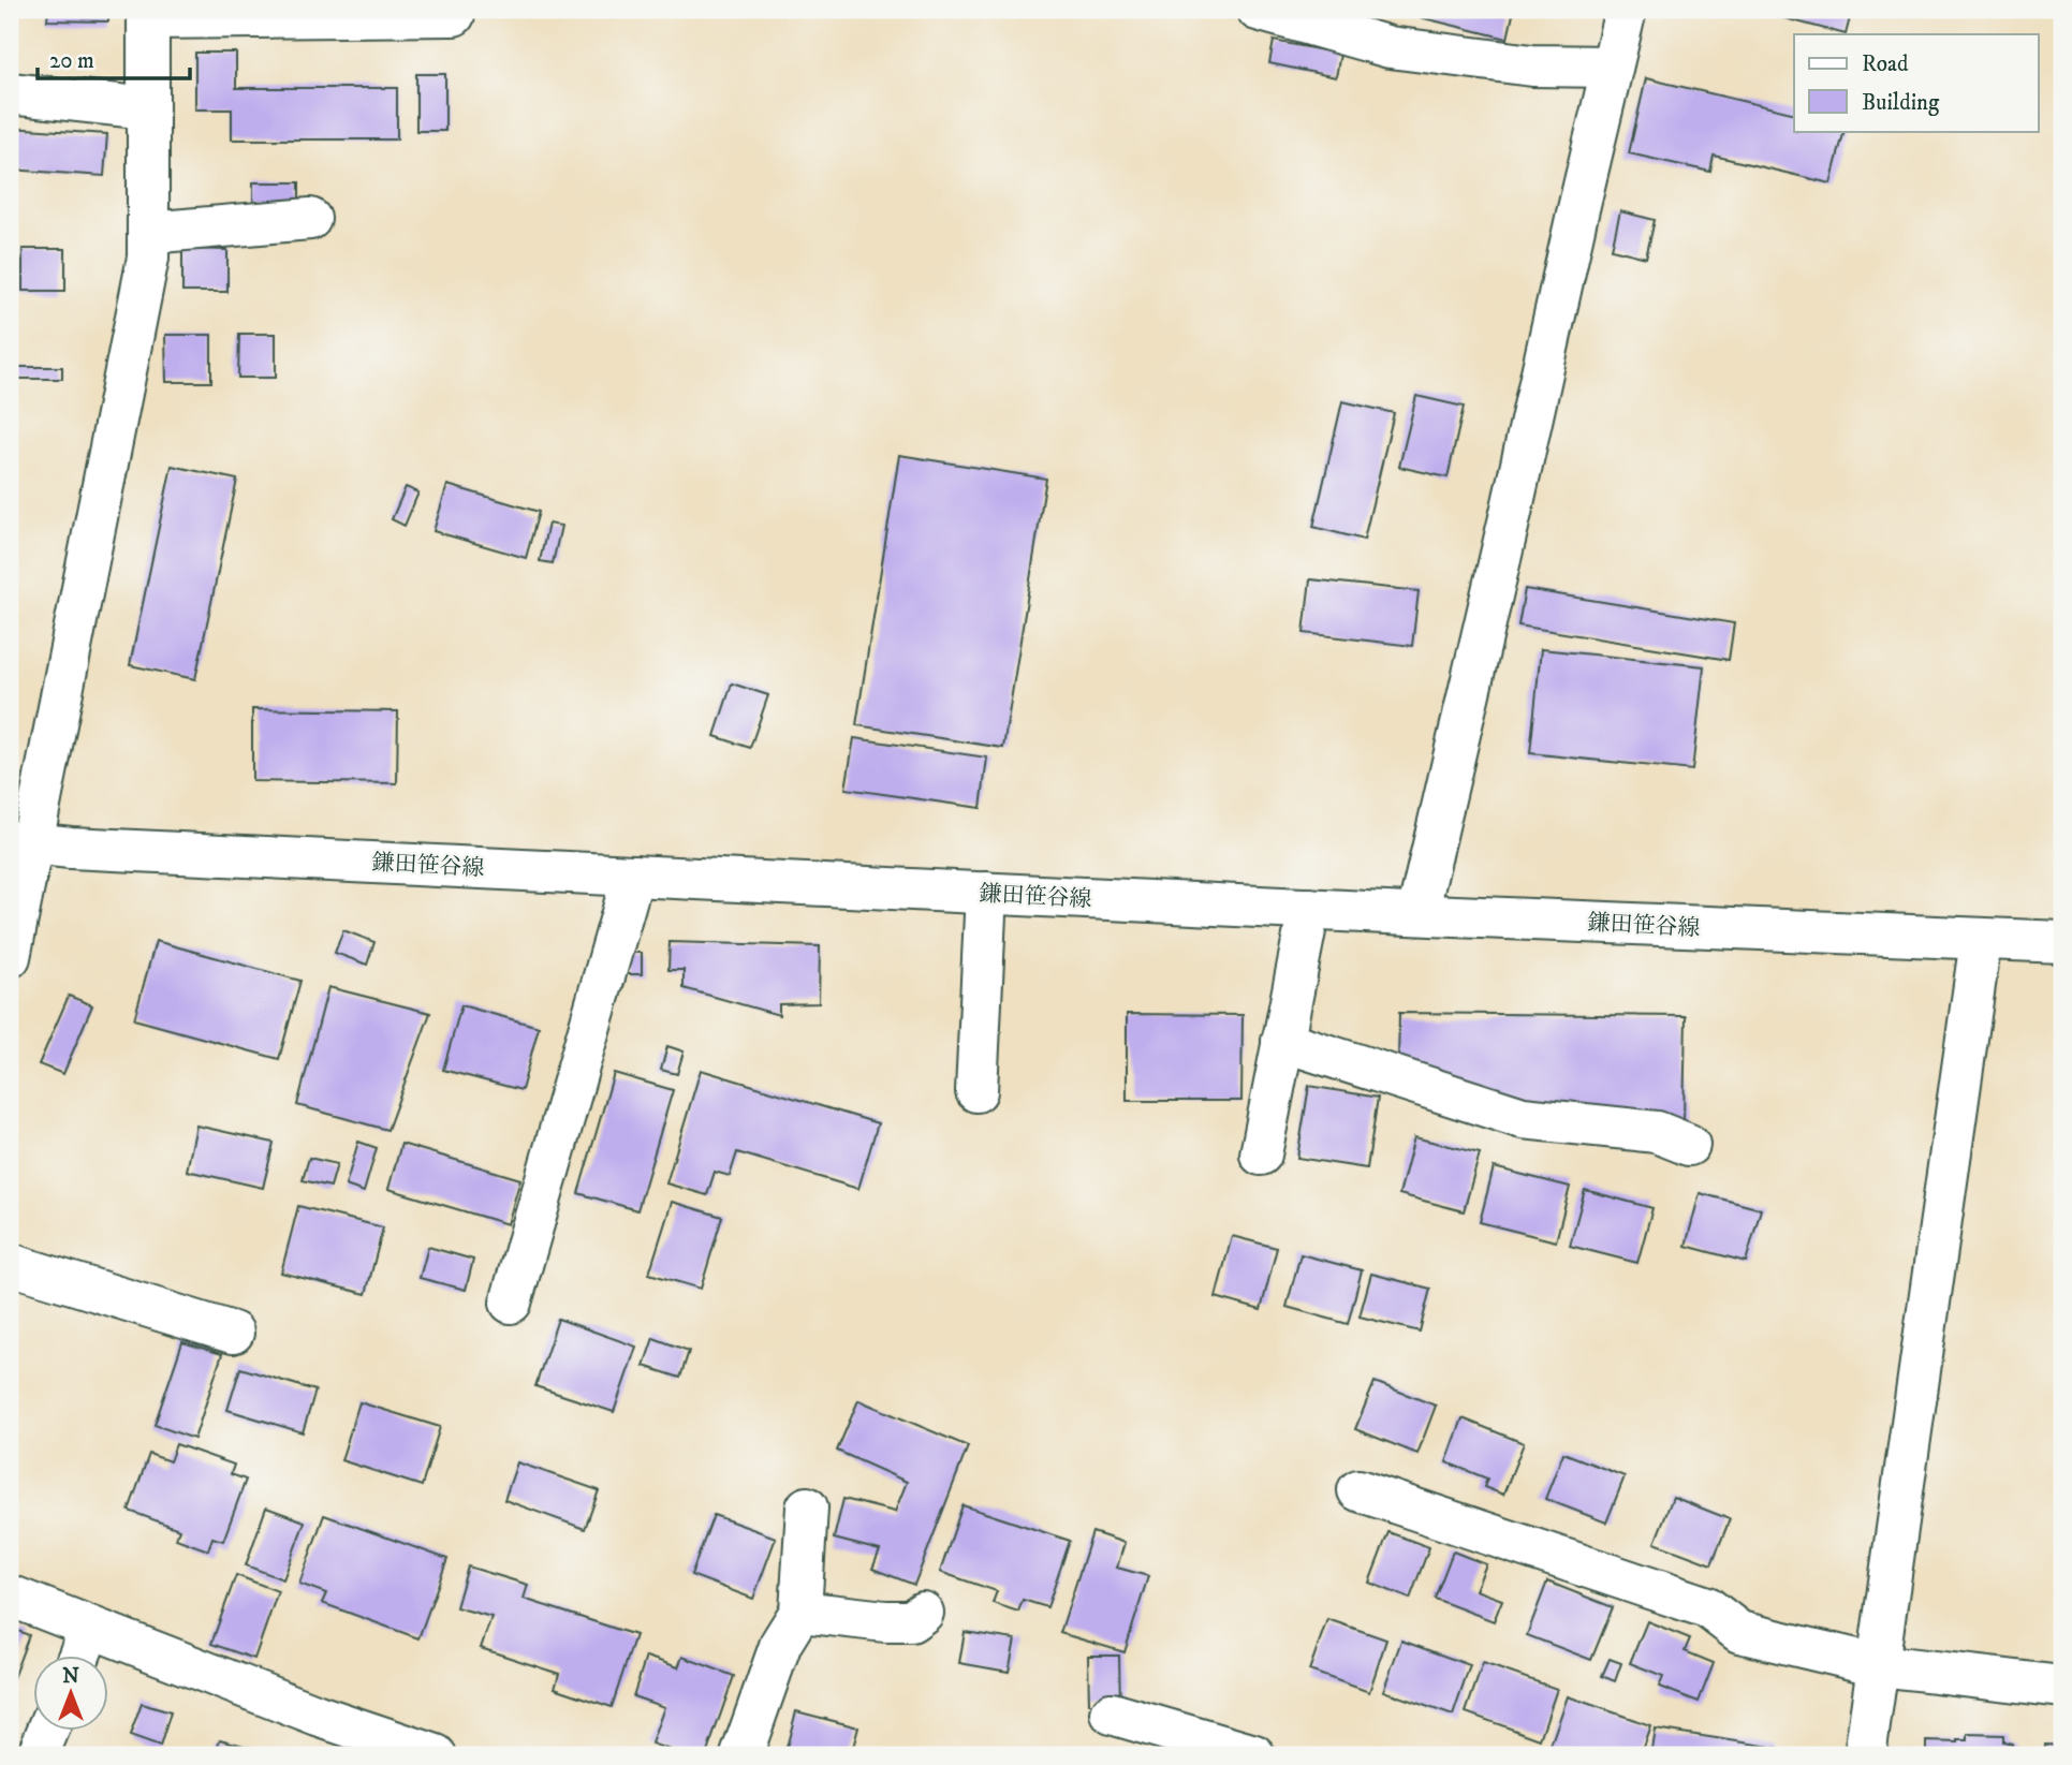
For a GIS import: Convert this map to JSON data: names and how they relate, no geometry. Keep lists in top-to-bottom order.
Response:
{
  "streets": {
    "street": ["鎌田笹谷線"]
  },
  "legend": ["Road", "Building"],
  "scale_bar": "20 m",
  "north": "top"
}
